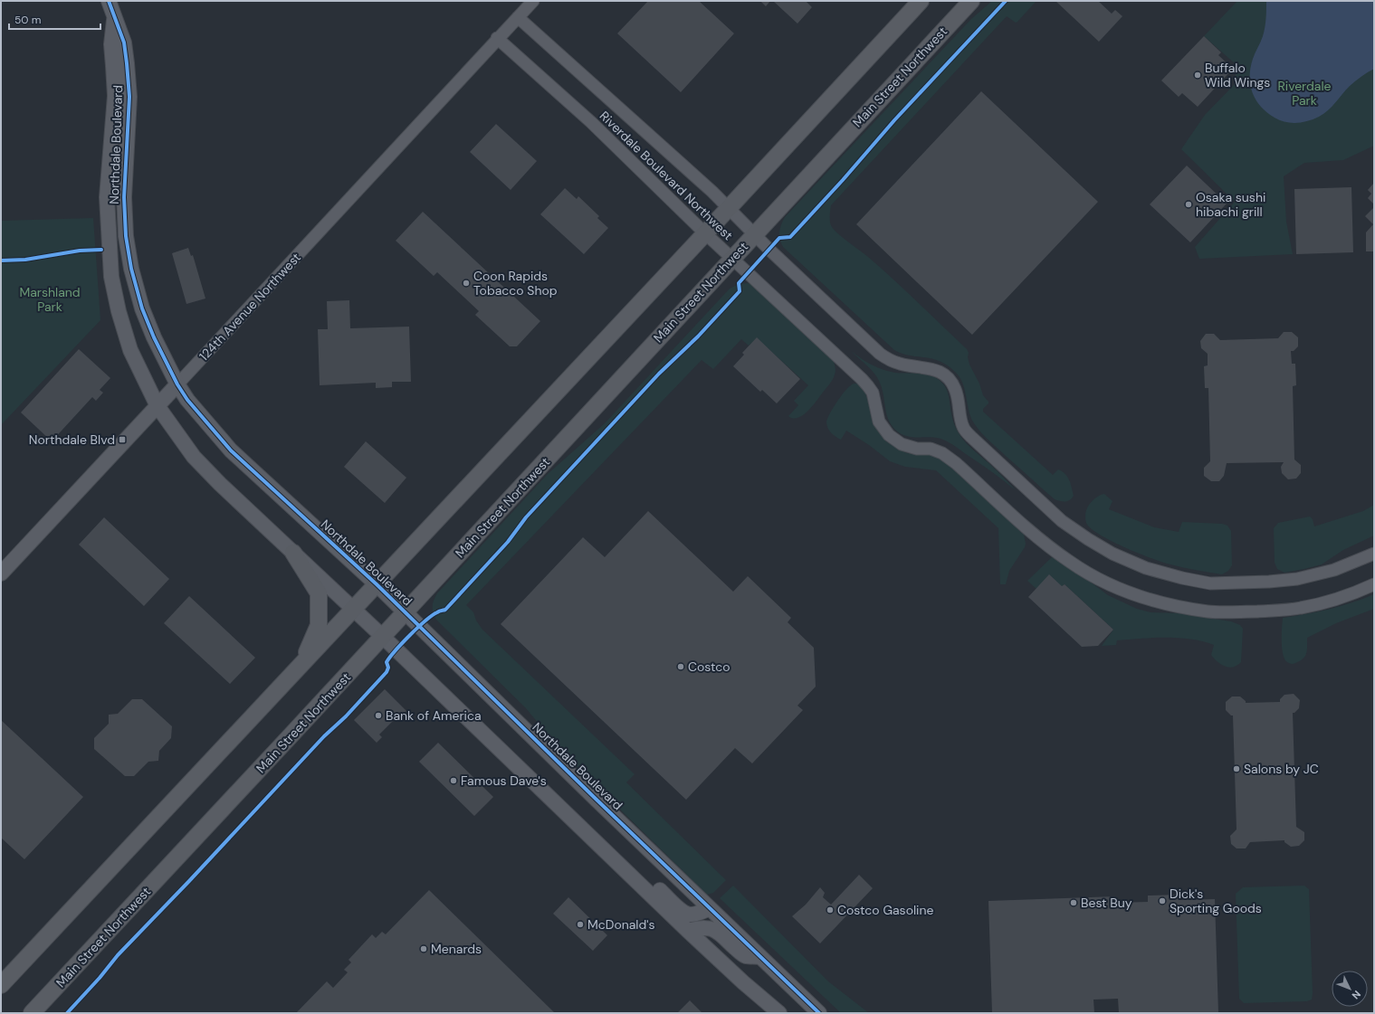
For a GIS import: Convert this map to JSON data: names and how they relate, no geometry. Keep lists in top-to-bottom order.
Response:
{
  "streets": {
    "main road": ["Main Street Northwest"],
    "street": ["Northdale Boulevard", "Riverdale Boulevard Northwest", "124th Avenue Northwest"]
  },
  "crossings": [
    ["Main Street Northwest", "Northdale Boulevard"],
    ["Main Street Northwest", "Riverdale Boulevard Northwest"],
    ["Northdale Boulevard", "124th Avenue Northwest"],
    ["Riverdale Boulevard Northwest", "124th Avenue Northwest"]
  ],
  "parks": ["Riverdale Park", "Marshland Park"],
  "places": {
    "other": [
      "Buffalo Wild Wings",
      "Osaka sushi hibachi grill",
      "Coon Rapids Tobacco Shop",
      "Costco",
      "Bank of America",
      "Salons by JC",
      "Famous Dave's",
      "Dick's Sporting Goods",
      "Best Buy",
      "Costco Gasoline",
      "McDonald's",
      "Menards"
    ],
    "transit": ["Northdale Blvd"]
  },
  "scale_bar": "50 m",
  "north": "bottom right"
}
